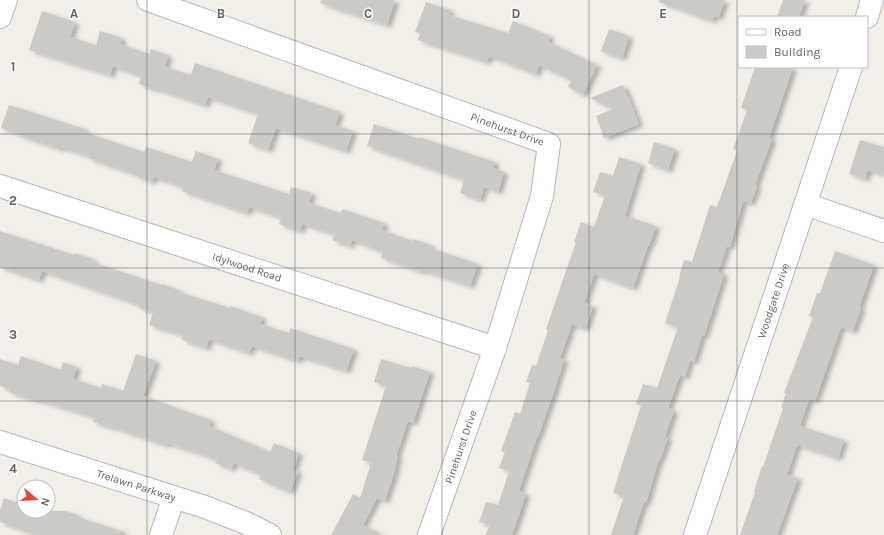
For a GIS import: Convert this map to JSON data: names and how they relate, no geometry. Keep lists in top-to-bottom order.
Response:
{
  "streets": {
    "street": [
      "Pinehurst Drive",
      "Idylwood Road",
      "Woodgate Drive",
      "Trelawn Parkway"
    ]
  },
  "crossings": [
    ["Pinehurst Drive", "Idylwood Road"]
  ],
  "legend": ["Road", "Building"],
  "north": "right",
  "grid": {
    "columns": [
      "A",
      "B",
      "C",
      "D",
      "E"
    ],
    "rows": [
      "1",
      "2",
      "3",
      "4"
    ]
  }
}
